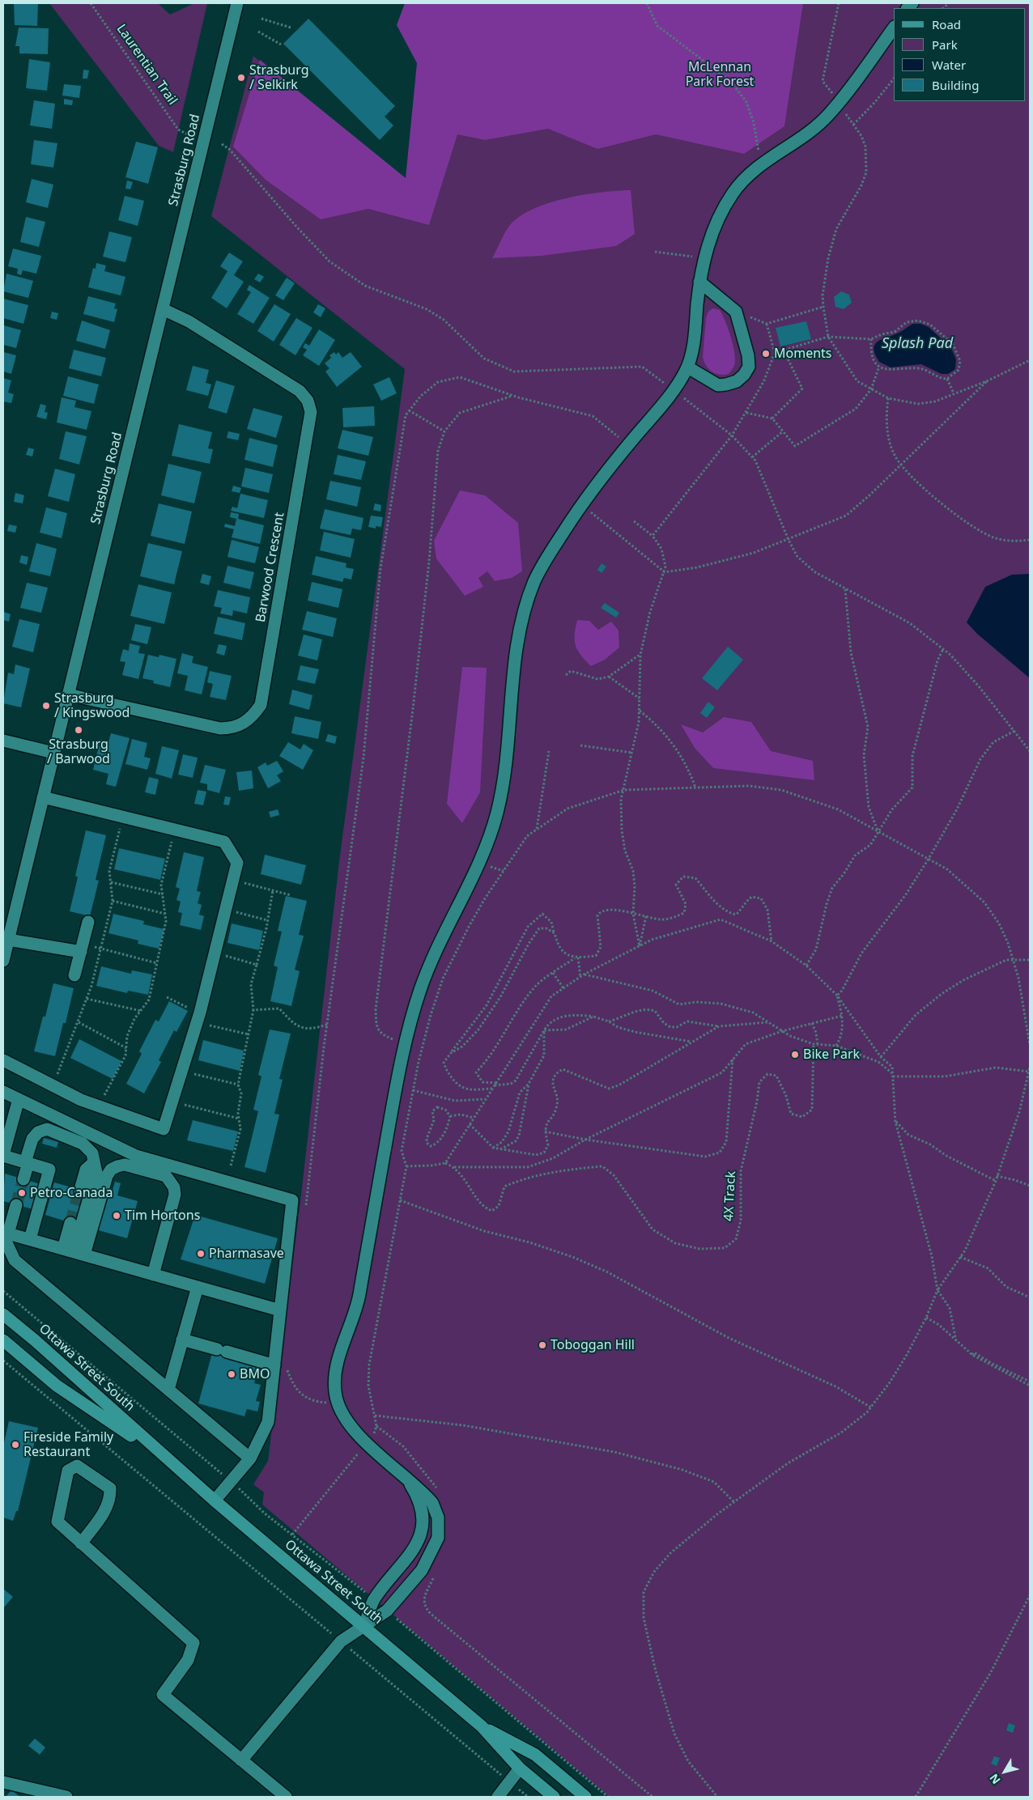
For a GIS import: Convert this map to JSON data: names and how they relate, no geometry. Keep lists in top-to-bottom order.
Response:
{
  "streets": {
    "main road": ["Ottawa Street South"],
    "street": ["Strasburg Road", "Barwood Crescent"],
    "path": ["Laurentian Trail", "4X Track"]
  },
  "crossings": [
    ["Strasburg Road", "Barwood Crescent"]
  ],
  "water": ["Splash Pad"],
  "parks": ["McLennan Park Forest"],
  "places": [
    "Strasburg / Selkirk",
    "Moments",
    "Strasburg / Kingswood",
    "Strasburg / Barwood",
    "Bike Park",
    "Petro-Canada",
    "Tim Hortons",
    "Pharmasave",
    "Toboggan Hill",
    "BMO",
    "Fireside Family Restaurant"
  ],
  "legend": [
    "Road",
    "Park",
    "Water",
    "Building"
  ],
  "north": "bottom left"
}
